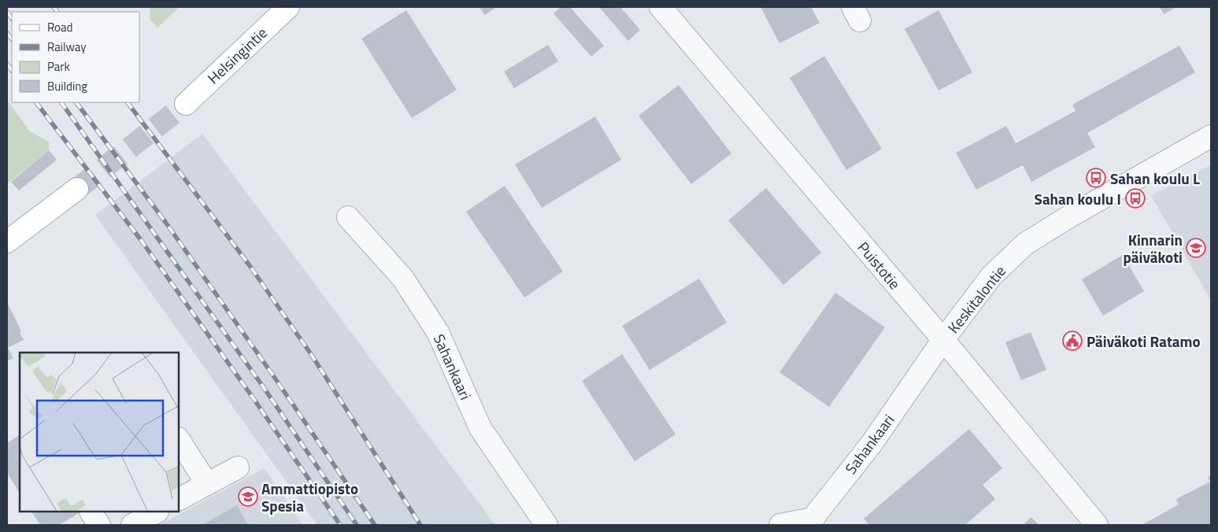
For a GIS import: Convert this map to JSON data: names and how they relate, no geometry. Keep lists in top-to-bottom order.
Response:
{
  "streets": {
    "main road": ["Helsingintie"],
    "street": ["Puistotie", "Keskitalontie", "Sahankaari"]
  },
  "crossings": [
    ["Puistotie", "Keskitalontie"],
    ["Puistotie", "Sahankaari"],
    ["Keskitalontie", "Sahankaari"]
  ],
  "places": {
    "bus stop": ["Sahan koulu L", "Sahan koulu I"],
    "school or university": ["Kinnarin päiväkoti", "Ammattiopisto Spesia"],
    "public building": ["Päiväkoti Ratamo"]
  },
  "legend": [
    "Road",
    "Railway",
    "Park",
    "Building"
  ]
}
